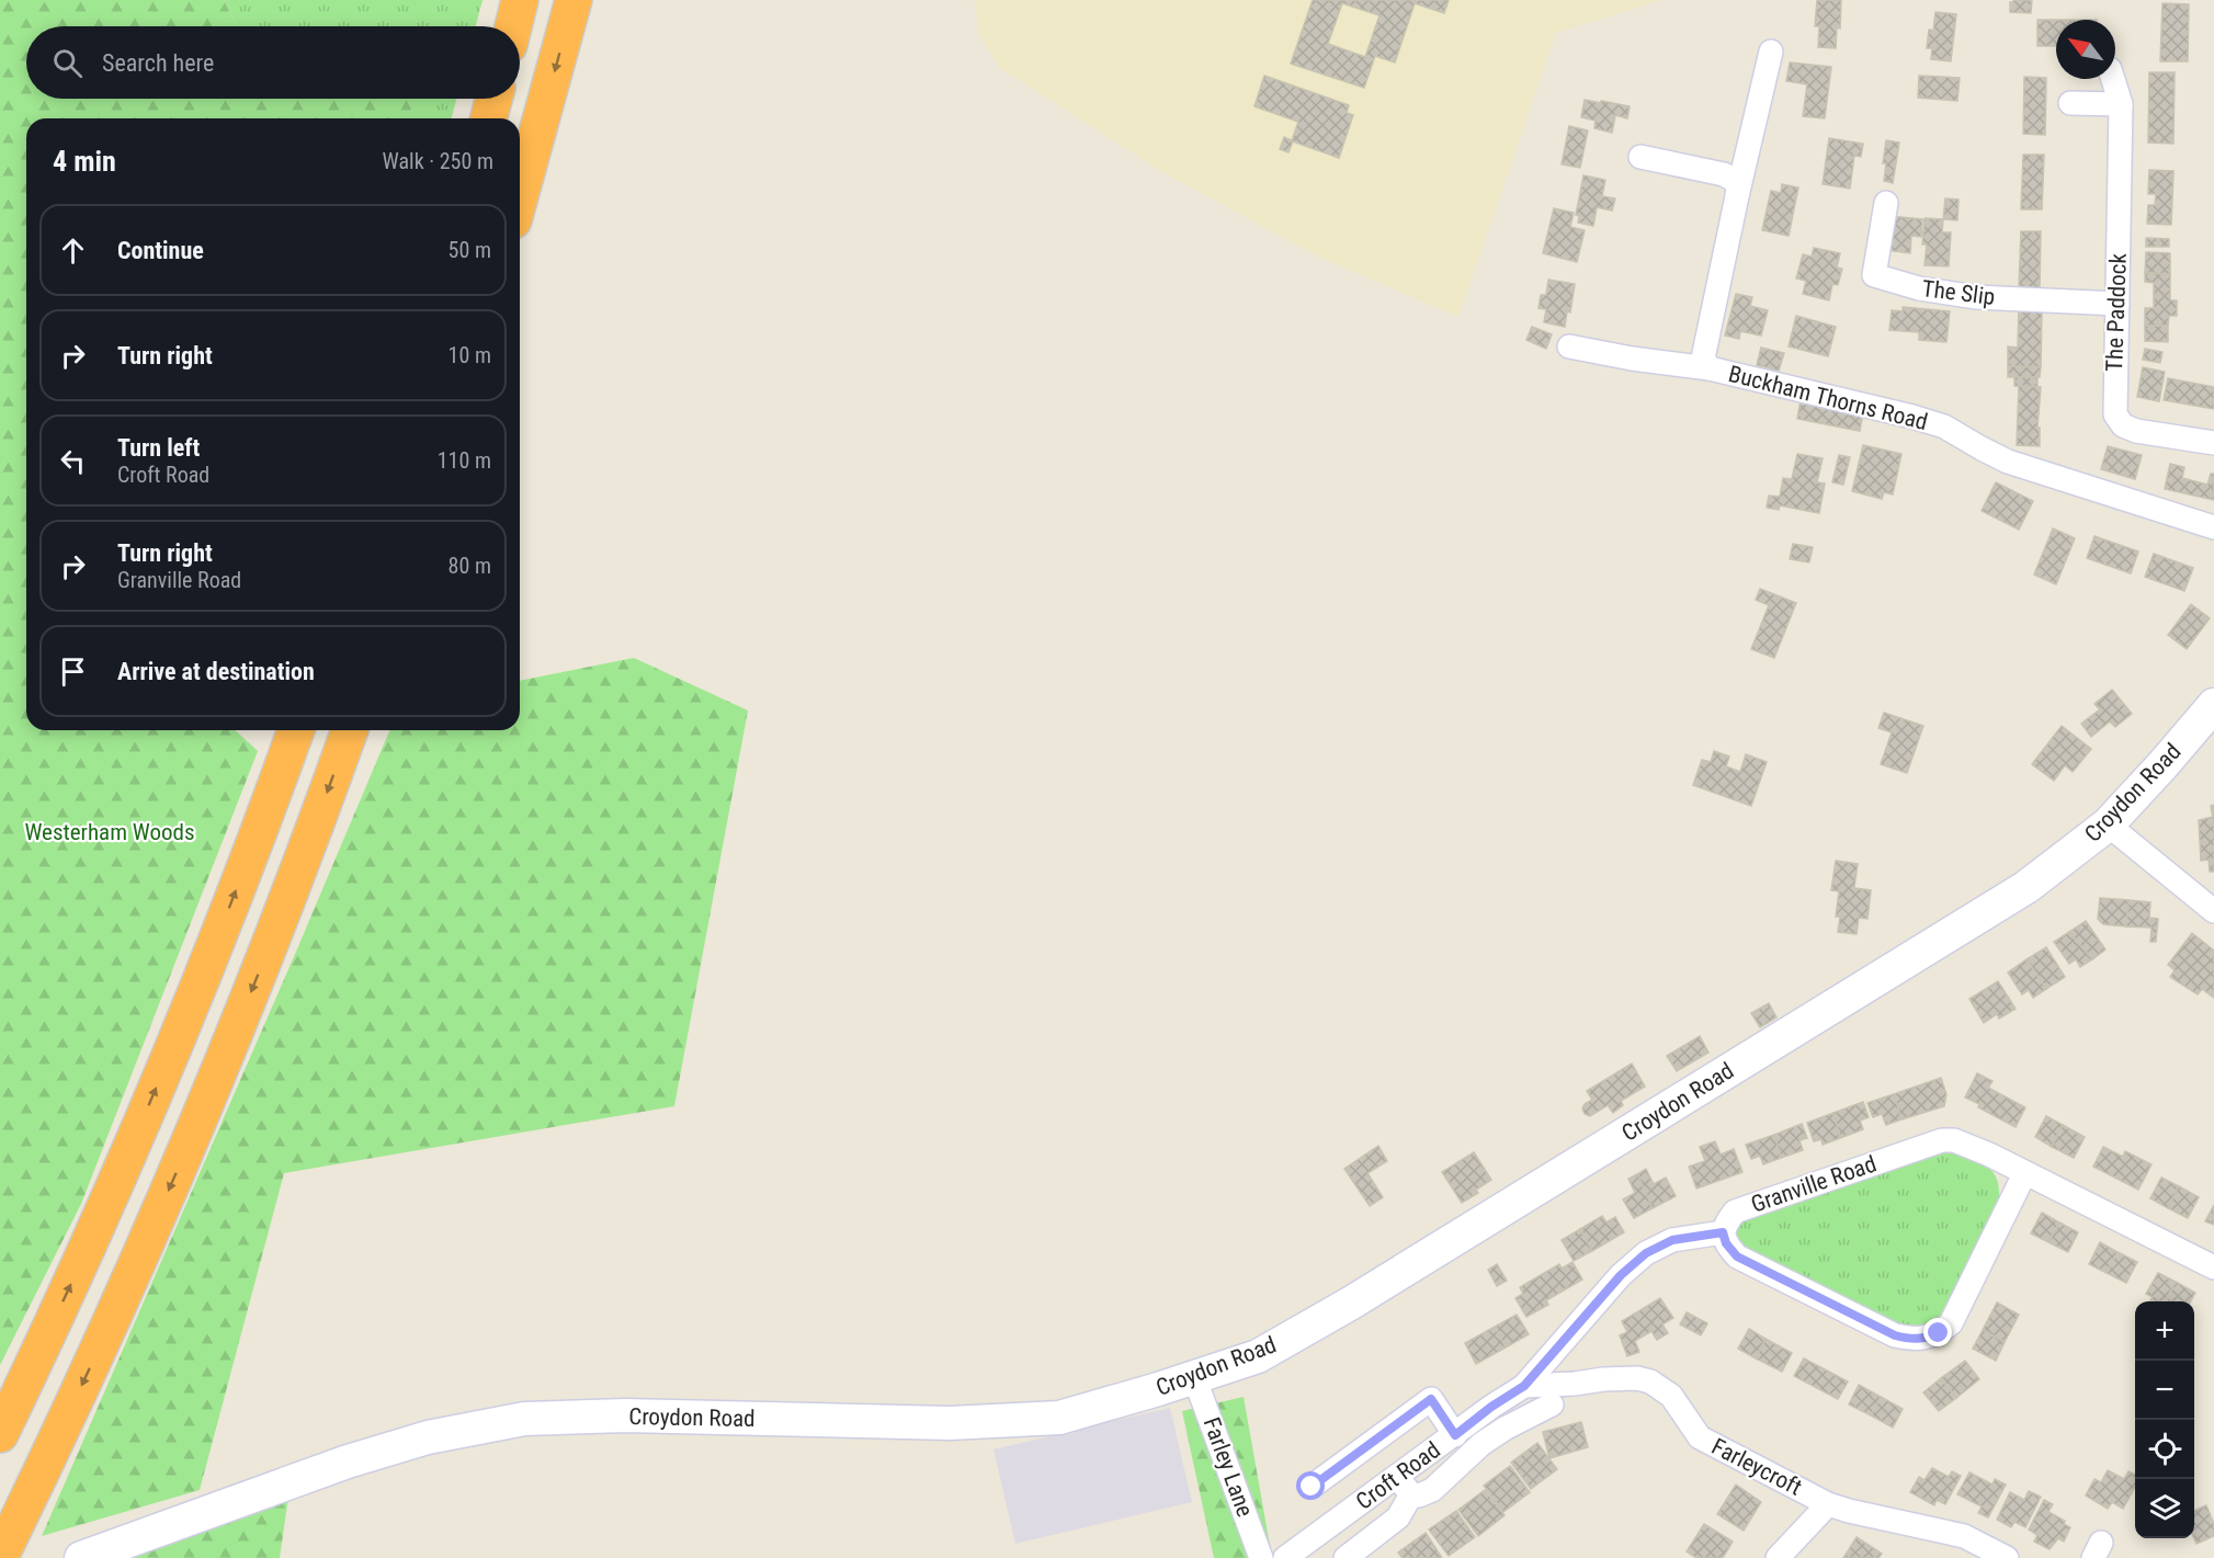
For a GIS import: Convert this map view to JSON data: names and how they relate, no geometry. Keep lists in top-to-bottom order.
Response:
{
  "streets": {
    "main road": ["Croydon Road"],
    "street": [
      "The Slip",
      "The Paddock",
      "Buckham Thorns Road",
      "Granville Road",
      "Farley Lane",
      "Farleycroft",
      "Croft Road"
    ]
  },
  "crossings": [
    ["The Slip", "The Paddock"],
    ["Croydon Road", "Farley Lane"],
    ["Granville Road", "Croft Road"],
    ["Farleycroft", "Croft Road"]
  ],
  "parks": ["Westerham Woods"],
  "north": "top left",
  "page": {
    "search": "Search here",
    "heading": ["4 min", "Walk · 250 m"],
    "list": [
      ["Continue", "50 m"],
      ["Turn right", "10 m"],
      ["Turn left", "Croft Road", "110 m"],
      ["Turn right", "Granville Road", "80 m"],
      "Arrive at destination"
    ],
    "map_buttons": ["+", "−"]
  }
}
